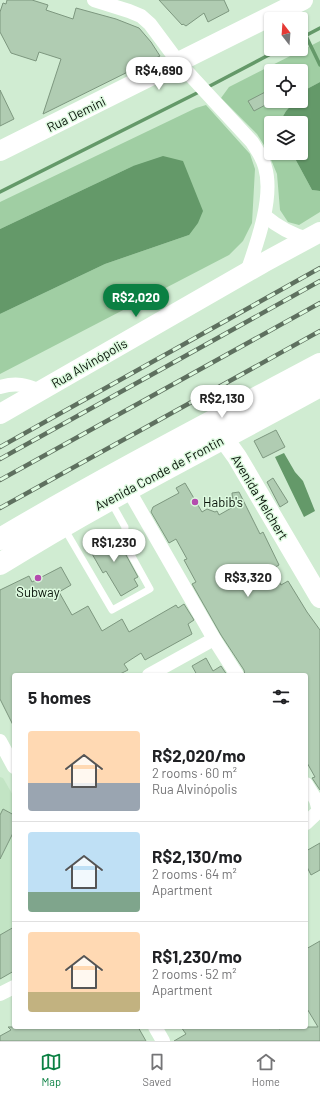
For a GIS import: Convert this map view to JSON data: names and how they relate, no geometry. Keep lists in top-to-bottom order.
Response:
{
  "streets": {
    "highway": ["Avenida Conde de Frontin"],
    "street": ["Rua Demini", "Rua Alvinópolis", "Avenida Melchert"]
  },
  "crossings": [
    ["Avenida Conde de Frontin", "Avenida Melchert"]
  ],
  "places": ["Habib's", "Subway"],
  "north": "top",
  "page": {
    "price": [
      "R$4,690",
      "R$2,020",
      "R$2,130",
      "R$1,230",
      "R$3,320"
    ],
    "heading": "5 homes",
    "list": [
      {
        "name": "R$2,020/mo",
        "note": "2 rooms · 60 m² · Rua Alvinópolis"
      },
      {
        "name": "R$2,130/mo",
        "note": "2 rooms · 64 m² · Apartment"
      },
      {
        "name": "R$1,230/mo",
        "note": "2 rooms · 52 m² · Apartment"
      }
    ],
    "tabs": ["Map", "Saved", "Home"]
  }
}
